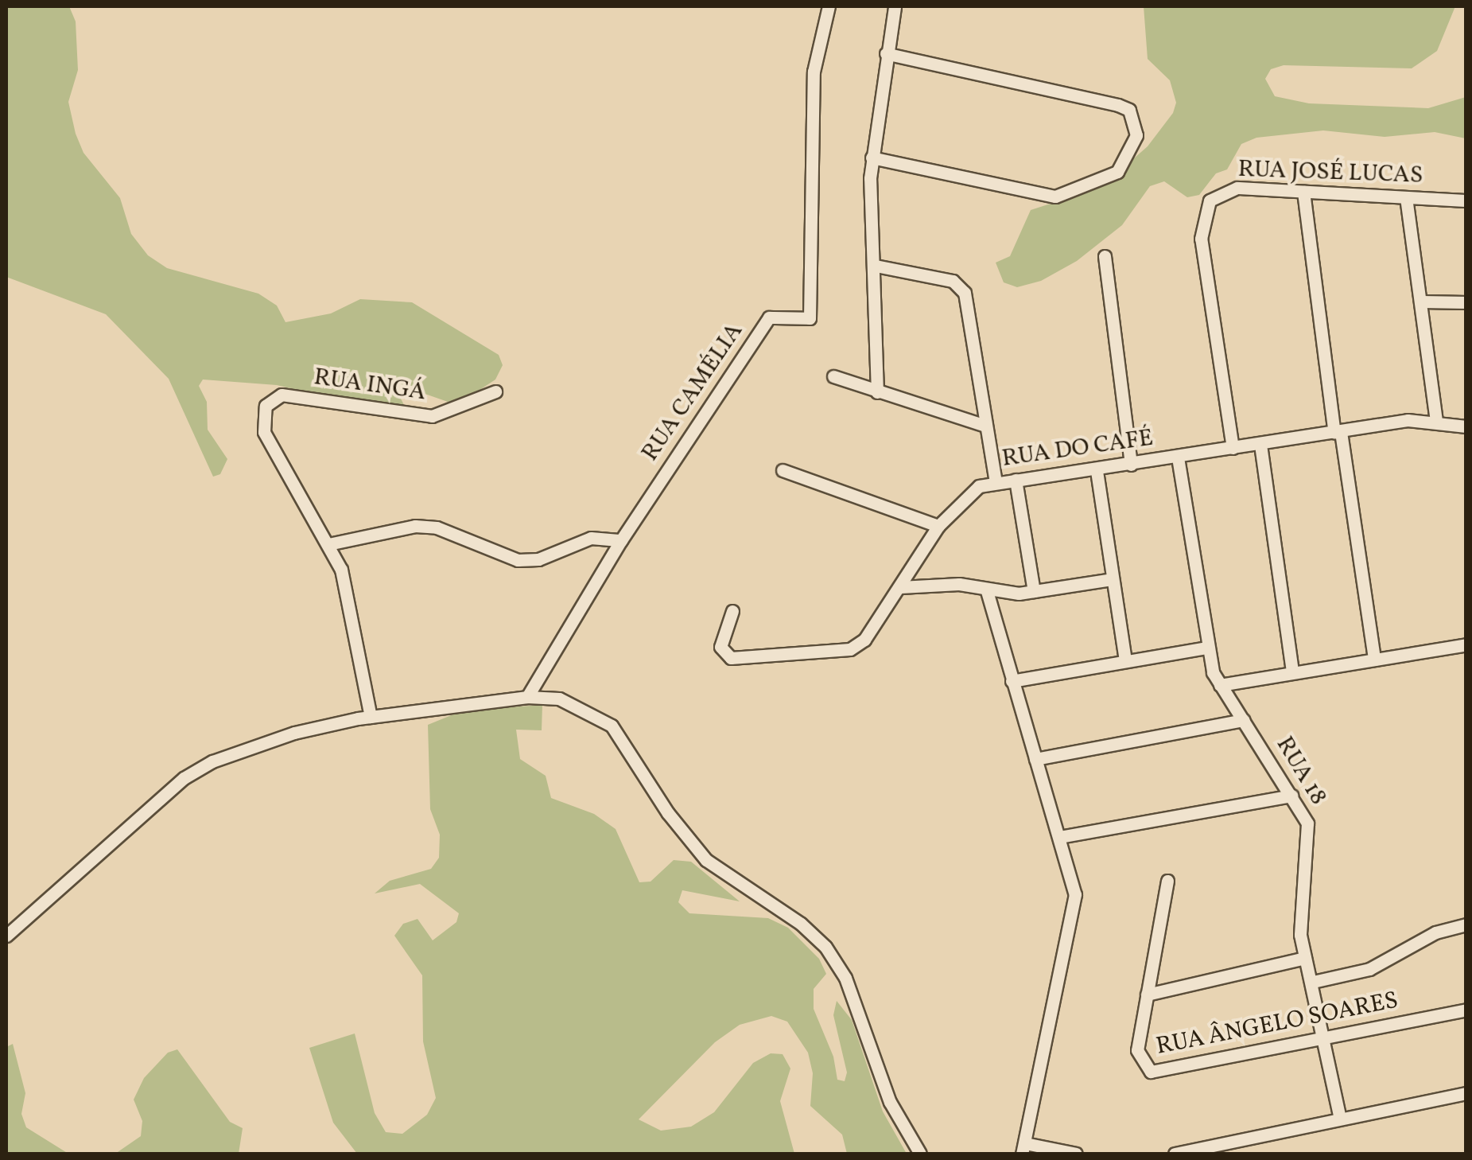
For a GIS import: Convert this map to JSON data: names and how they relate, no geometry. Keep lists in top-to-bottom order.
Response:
{
  "streets": {
    "street": [
      "RUA JOSÉ LUCAS",
      "RUA INGÁ",
      "RUA CAMÉLIA",
      "RUA DO CAFÉ",
      "RUA 18",
      "RUA ÂNGELO SOARES"
    ]
  },
  "crossings": [
    ["RUA JOSÉ LUCAS", "RUA DO CAFÉ"],
    ["RUA DO CAFÉ", "RUA 18"],
    ["RUA 18", "RUA ÂNGELO SOARES"]
  ]
}
